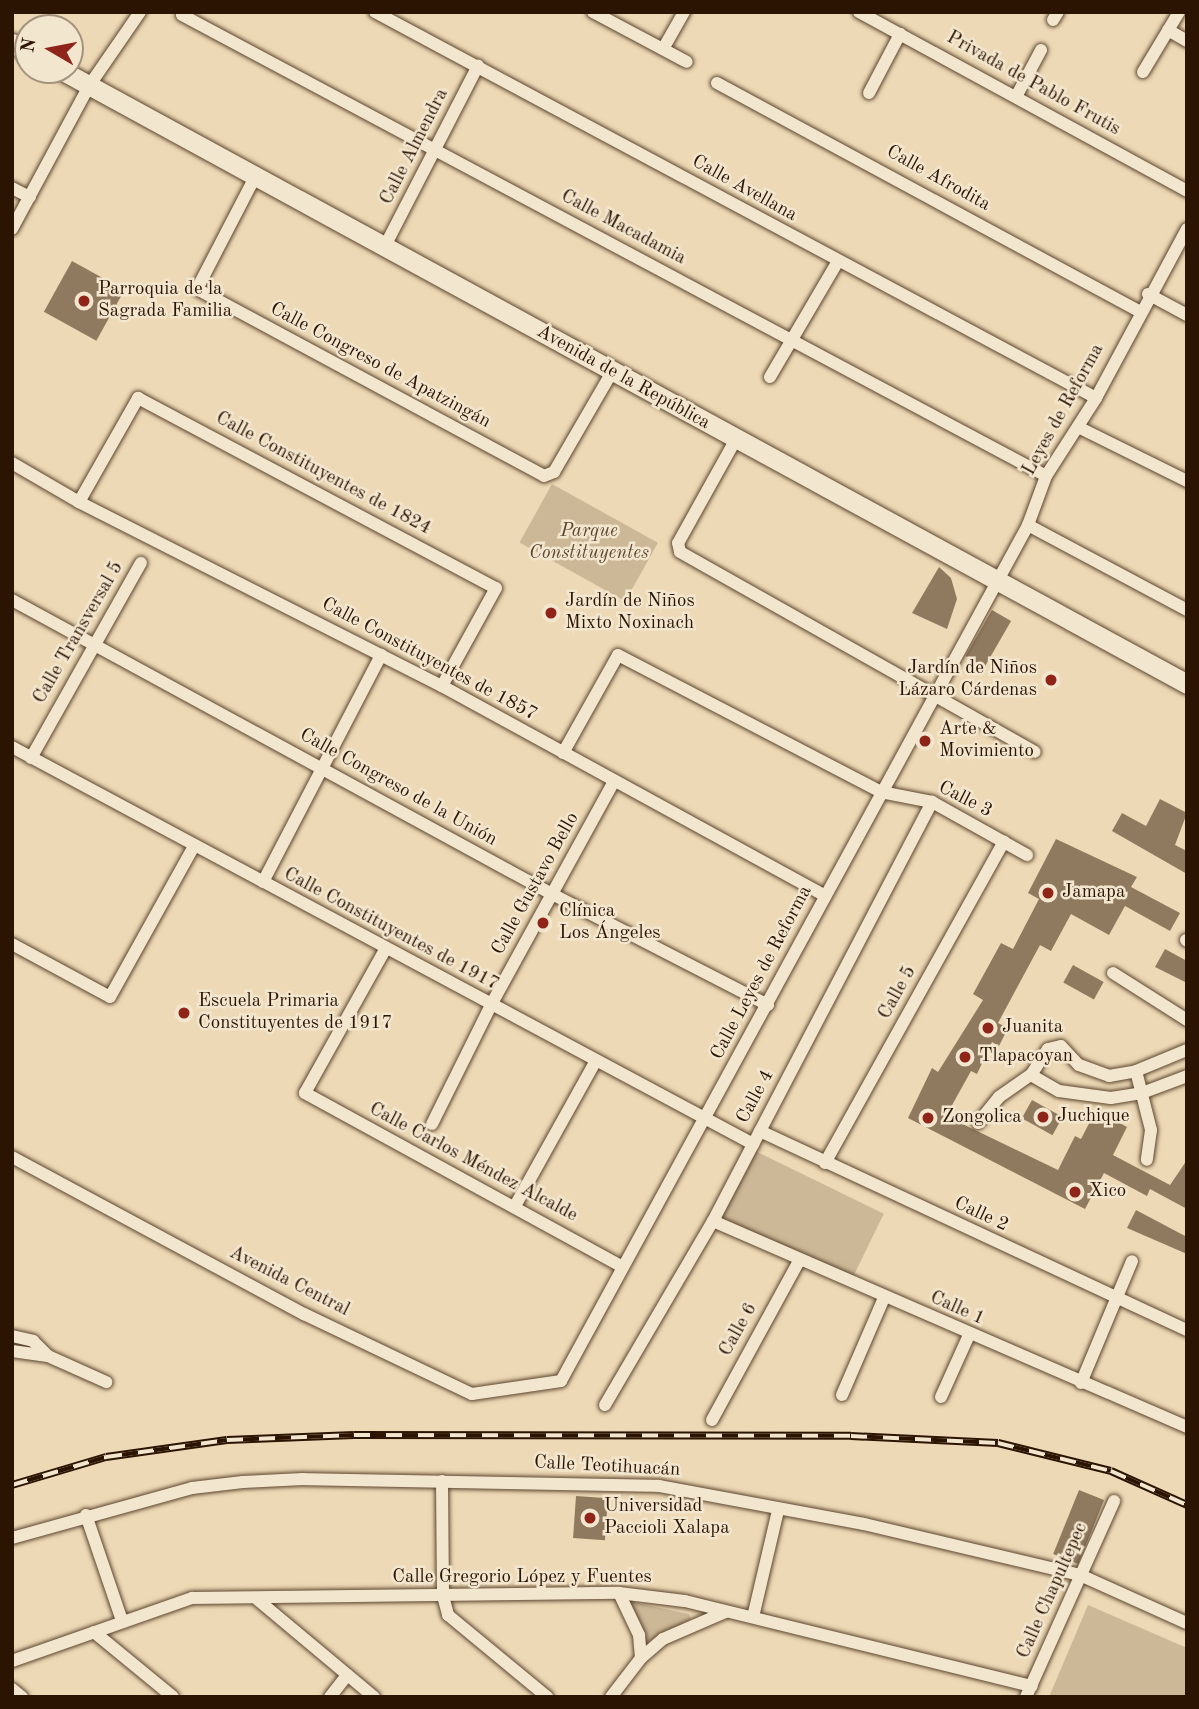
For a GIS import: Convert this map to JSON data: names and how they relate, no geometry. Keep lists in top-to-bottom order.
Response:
{
  "streets": {
    "main road": ["Avenida de la República"],
    "street": [
      "Privada de Pablo Frutis",
      "Calle Almendra",
      "Calle Afrodita",
      "Calle Avellana",
      "Calle Macadamia",
      "Calle Congreso de Apatzingán",
      "Leyes de Reforma",
      "Calle Constituyentes de 1824",
      "Calle Transversal 5",
      "Calle Constituyentes de 1857",
      "Calle Congreso de la Unión",
      "Calle 3",
      "Calle Gustavo Bello",
      "Calle Constituyentes de 1917",
      "Calle Leyes de Reforma",
      "Calle 5",
      "Calle 4",
      "Calle Carlos Méndez Alcalde",
      "Calle 2",
      "Avenida Central",
      "Calle 1",
      "Calle 6",
      "Calle Teotihuacán",
      "Calle Gregorio López y Fuentes",
      "Calle Chapultepec"
    ]
  },
  "crossings": [
    ["Calle Almendra", "Calle Avellana"],
    ["Calle Almendra", "Calle Macadamia"],
    ["Calle Almendra", "Avenida de la República"],
    ["Calle Afrodita", "Leyes de Reforma"],
    ["Calle Avellana", "Leyes de Reforma"],
    ["Calle Macadamia", "Leyes de Reforma"],
    ["Calle Congreso de Apatzingán", "Avenida de la República"],
    ["Avenida de la República", "Leyes de Reforma"],
    ["Avenida de la República", "Calle Leyes de Reforma"],
    ["Leyes de Reforma", "Calle Leyes de Reforma"],
    ["Calle Constituyentes de 1824", "Calle Constituyentes de 1857"],
    ["Calle Transversal 5", "Calle Congreso de la Unión"],
    ["Calle Transversal 5", "Calle Constituyentes de 1917"],
    ["Calle Constituyentes de 1857", "Calle Gustavo Bello"],
    ["Calle Constituyentes de 1857", "Calle Leyes de Reforma"],
    ["Calle Congreso de la Unión", "Calle Gustavo Bello"],
    ["Calle Congreso de la Unión", "Calle Leyes de Reforma"],
    ["Calle 3", "Calle Leyes de Reforma"],
    ["Calle 3", "Calle 5"],
    ["Calle 3", "Calle 4"],
    ["Calle Gustavo Bello", "Calle Constituyentes de 1917"],
    ["Calle Constituyentes de 1917", "Calle Leyes de Reforma"],
    ["Calle Constituyentes de 1917", "Calle 4"],
    ["Calle Constituyentes de 1917", "Calle Carlos Méndez Alcalde"],
    ["Calle Leyes de Reforma", "Calle Carlos Méndez Alcalde"],
    ["Calle Leyes de Reforma", "Avenida Central"],
    ["Calle 5", "Calle 2"],
    ["Calle 4", "Calle 2"],
    ["Calle 4", "Calle 1"],
    ["Calle 1", "Calle 6"],
    ["Calle Teotihuacán", "Calle Chapultepec"],
    ["Calle Gregorio López y Fuentes", "Calle Chapultepec"]
  ],
  "parks": ["Parque Constituyentes"],
  "places": [
    "Parroquia de la Sagrada Familia",
    "Jardín de Niños Mixto Noxinach",
    "Jardín de Niños Lázaro Cárdenas",
    "Arte & Movimiento",
    "Jamapa",
    "Clínica Los Ángeles",
    "Escuela Primaria Constituyentes de 1917",
    "Juanita",
    "Tlapacoyan",
    "Juchique",
    "Zongolica",
    "Xico",
    "Universidad Paccioli Xalapa"
  ],
  "north": "left"
}
